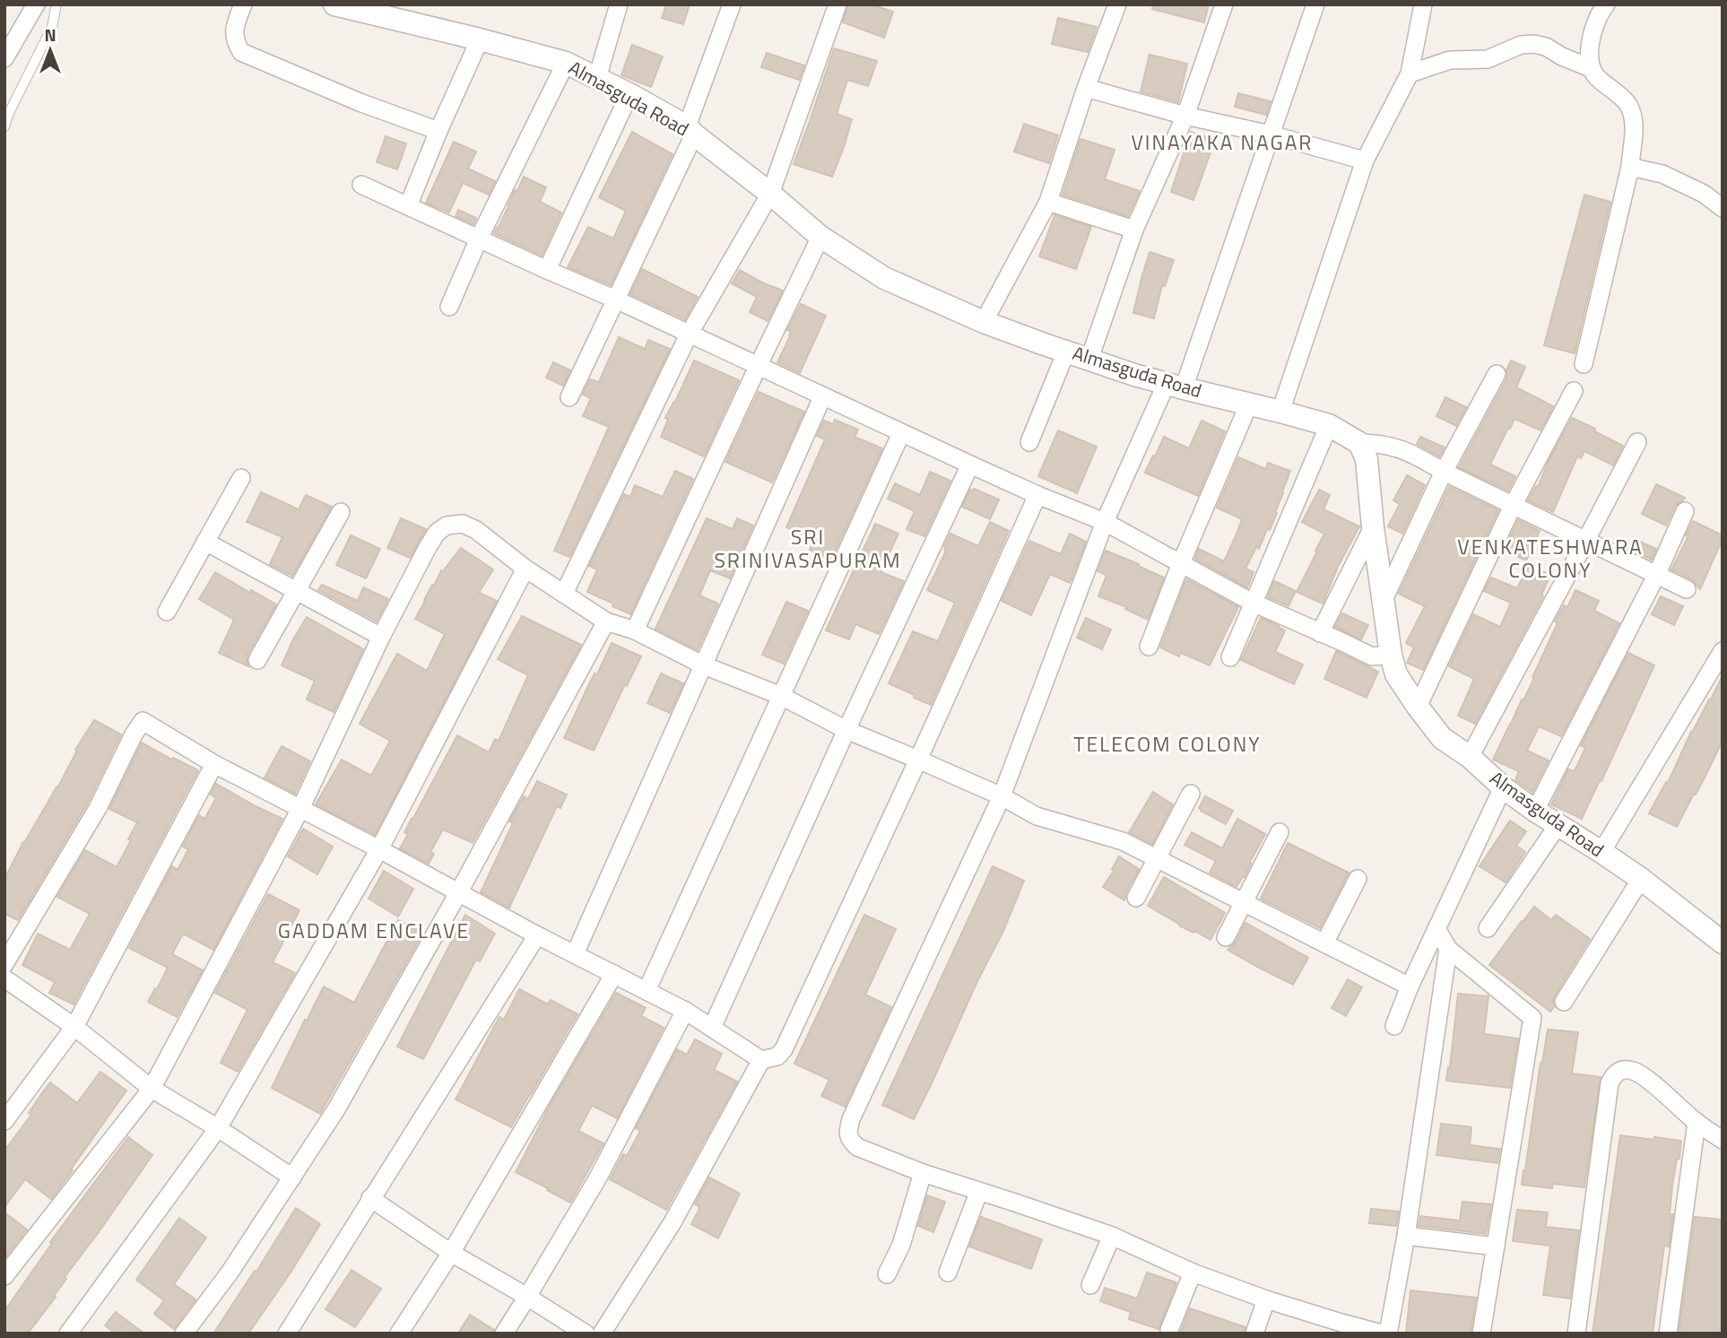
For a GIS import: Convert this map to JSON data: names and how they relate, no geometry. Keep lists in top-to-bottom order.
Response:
{
  "streets": {
    "street": ["Almasguda Road"]
  },
  "districts": [
    "VINAYAKA NAGAR",
    "SRI SRINIVASAPURAM",
    "VENKATESHWARA COLONY",
    "TELECOM COLONY",
    "GADDAM ENCLAVE"
  ],
  "north": "top"
}
